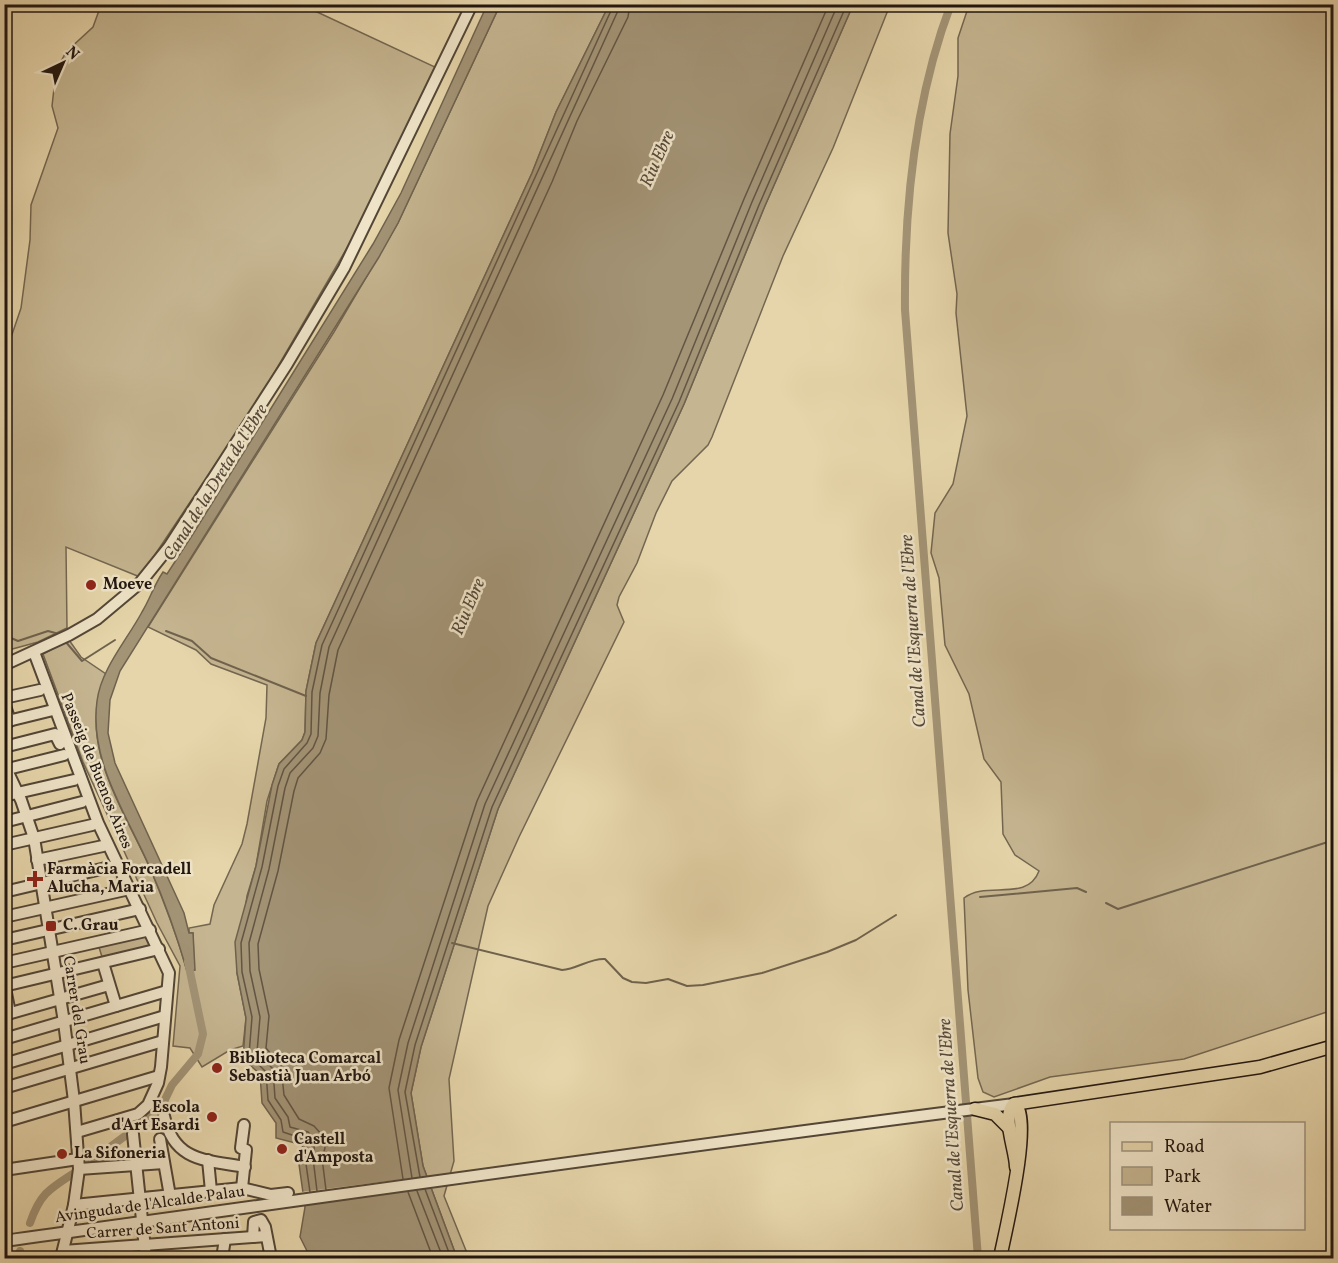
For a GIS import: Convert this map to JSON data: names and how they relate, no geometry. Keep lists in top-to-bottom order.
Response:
{
  "streets": {
    "street": [
      "Passeig de Buenos Aires",
      "Carrer del Grau",
      "Avinguda de l'Alcalde Palau",
      "Carrer de Sant Antoni"
    ]
  },
  "crossings": [
    ["Passeig de Buenos Aires", "Carrer del Grau"],
    ["Carrer del Grau", "Avinguda de l'Alcalde Palau"],
    ["Carrer del Grau", "Carrer de Sant Antoni"]
  ],
  "water": ["Riu Ebre", "Canal de la Dreta de l'Ebre", "Canal de l'Esquerra de l'Ebre"],
  "places": {
    "other": [
      "Moeve",
      "Biblioteca Comarcal Sebastià Juan Arbó",
      "Escola d'Art Esardi",
      "Castell d'Amposta",
      "La Sifoneria"
    ],
    "health": ["Farmàcia Forcadell Alucha, Maria"],
    "transit": ["C. Grau"]
  },
  "legend": ["Road", "Park", "Water"],
  "north": "top right"
}
